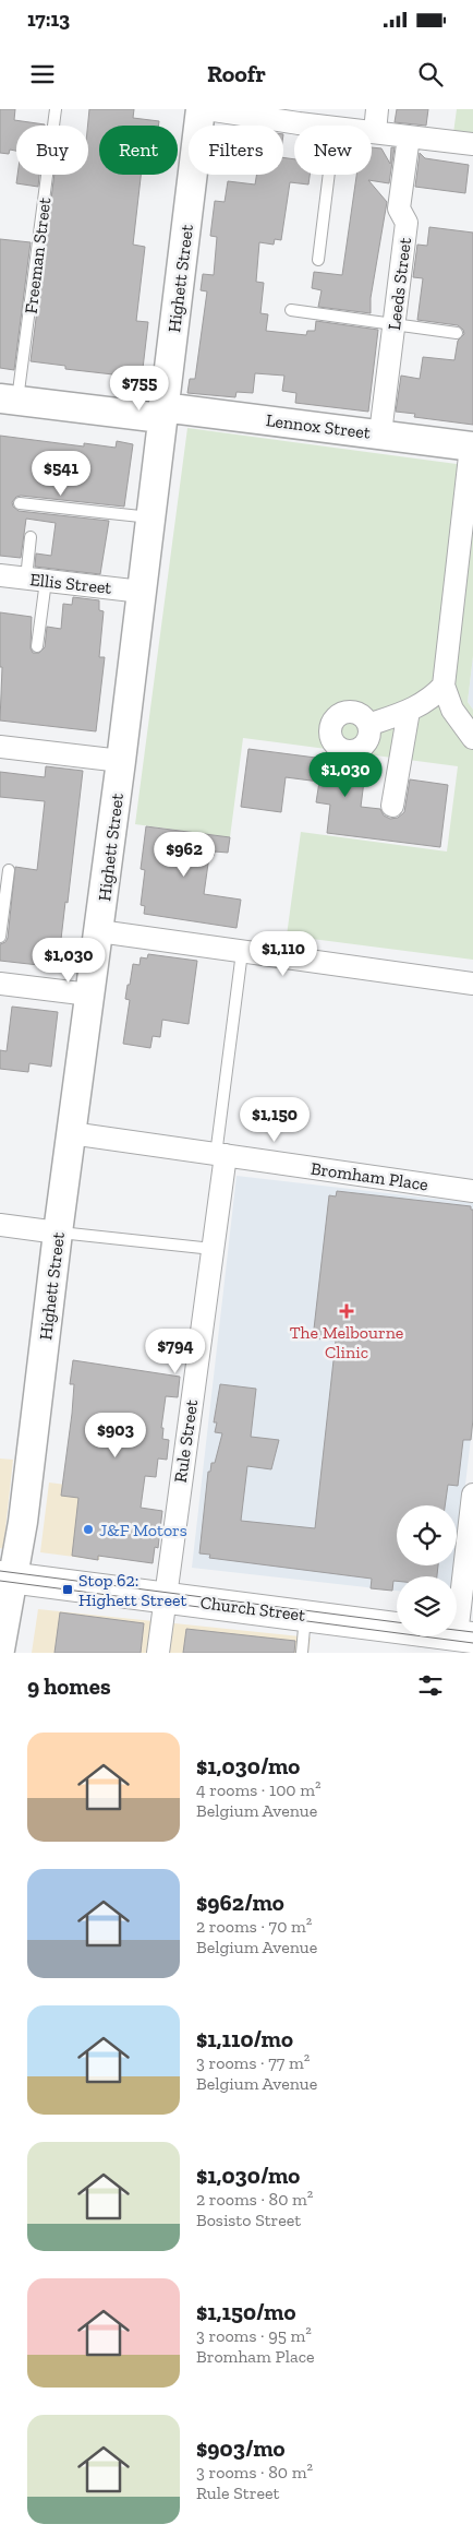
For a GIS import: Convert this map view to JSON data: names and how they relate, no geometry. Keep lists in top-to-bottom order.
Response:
{
  "streets": {
    "main road": ["Church Street"],
    "street": [
      "Highett Street",
      "Leeds Street",
      "Lennox Street",
      "Ellis Street",
      "Bromham Place",
      "Rule Street"
    ],
    "lane": ["Freeman Street"]
  },
  "crossings": [
    ["Freeman Street", "Lennox Street"],
    ["Highett Street", "Lennox Street"],
    ["Highett Street", "Ellis Street"],
    ["Highett Street", "Bromham Place"],
    ["Highett Street", "Church Street"],
    ["Leeds Street", "Lennox Street"],
    ["Bromham Place", "Rule Street"],
    ["Rule Street", "Church Street"]
  ],
  "places": {
    "health": ["The Melbourne Clinic"],
    "other": ["J&F Motors"],
    "transit": ["Stop 62: Highett Street"]
  },
  "page": {
    "status": "17:13",
    "header": "Roofr",
    "chip": [
      "Buy",
      "Rent",
      "Filters",
      "New"
    ],
    "price": [
      "$755",
      "$541",
      "$1,030",
      "$962",
      "$1,110",
      "$1,030",
      "$1,150",
      "$794",
      "$903"
    ],
    "heading": "9 homes",
    "list": [
      {
        "name": "$1,030/mo",
        "note": "4 rooms · 100 m² · Belgium Avenue"
      },
      {
        "name": "$962/mo",
        "note": "2 rooms · 70 m² · Belgium Avenue"
      },
      {
        "name": "$1,110/mo",
        "note": "3 rooms · 77 m² · Belgium Avenue"
      },
      {
        "name": "$1,030/mo",
        "note": "2 rooms · 80 m² · Bosisto Street"
      },
      {
        "name": "$1,150/mo",
        "note": "3 rooms · 95 m² · Bromham Place"
      },
      {
        "name": "$903/mo",
        "note": "3 rooms · 80 m² · Rule Street"
      }
    ]
  }
}
